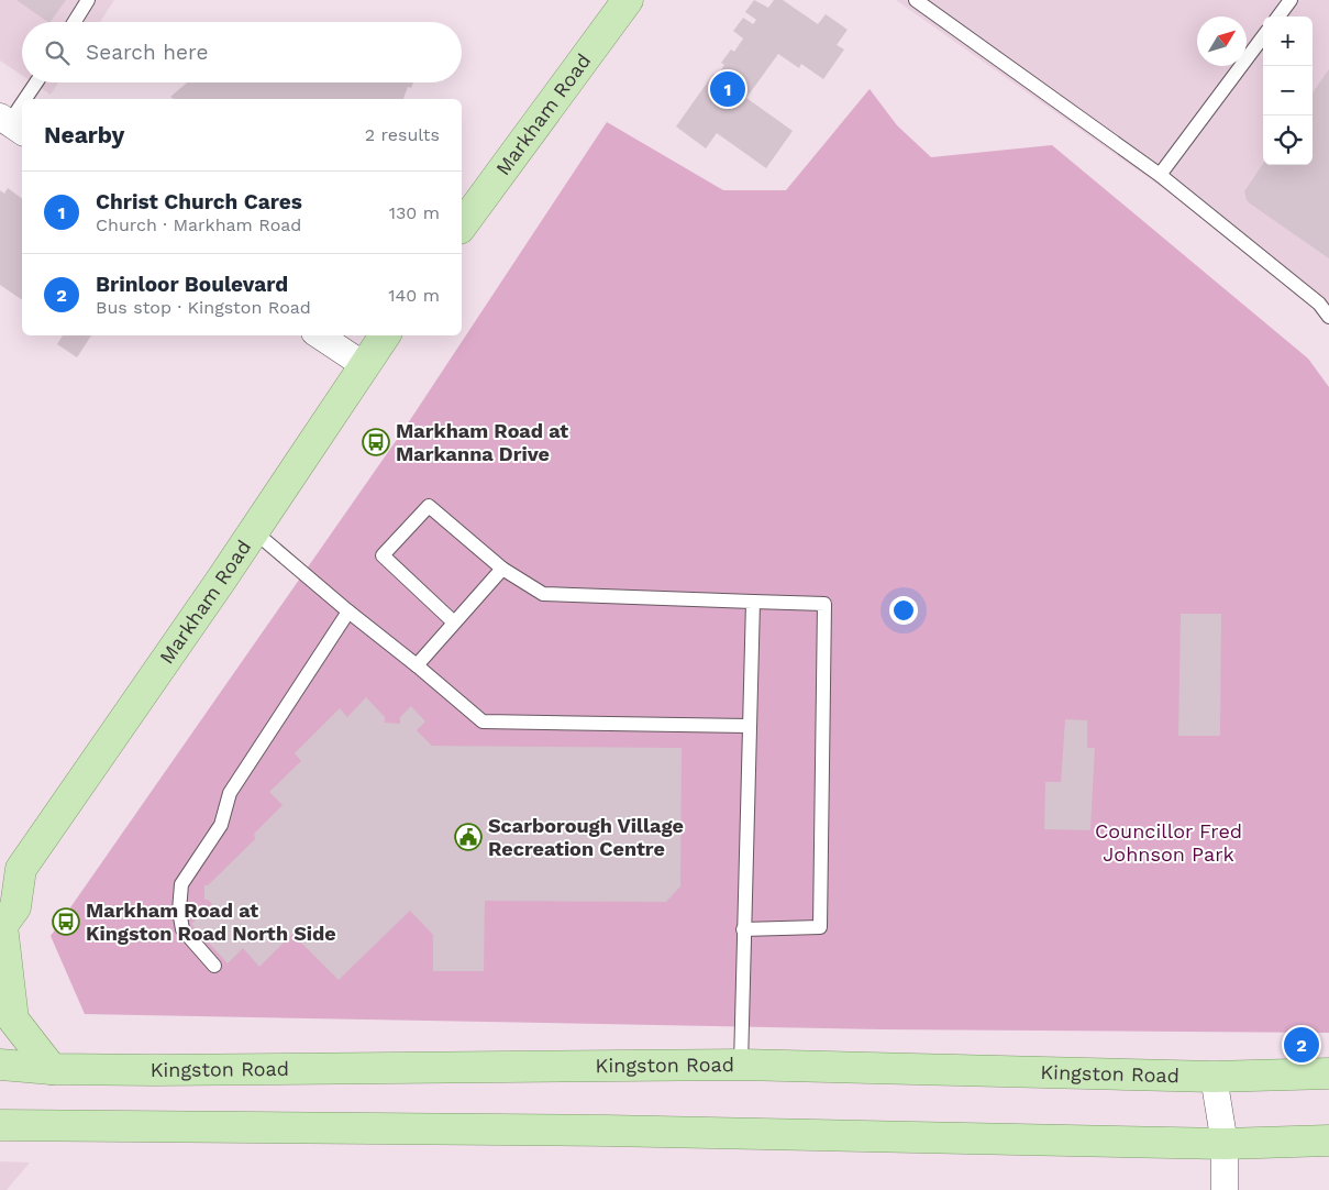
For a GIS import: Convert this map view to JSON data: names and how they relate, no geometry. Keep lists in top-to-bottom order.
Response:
{
  "streets": {
    "main road": ["Markham Road", "Kingston Road"]
  },
  "parks": ["Councillor Fred Johnson Park"],
  "places": {
    "bus stop": ["Markham Road at Markanna Drive", "Markham Road at Kingston Road North Side"],
    "public building": ["Scarborough Village Recreation Centre"]
  },
  "north": "top right",
  "page": {
    "map_buttons": ["+", "−"],
    "search": "Search here",
    "pins": ["1", "2"],
    "heading": ["Nearby", "2 results"],
    "list": [
      {
        "mark": "1",
        "name": "Christ Church Cares",
        "note": "Church · Markham Road",
        "value": "130 m"
      },
      {
        "mark": "2",
        "name": "Brinloor Boulevard",
        "note": "Bus stop · Kingston Road",
        "value": "140 m"
      }
    ]
  }
}
